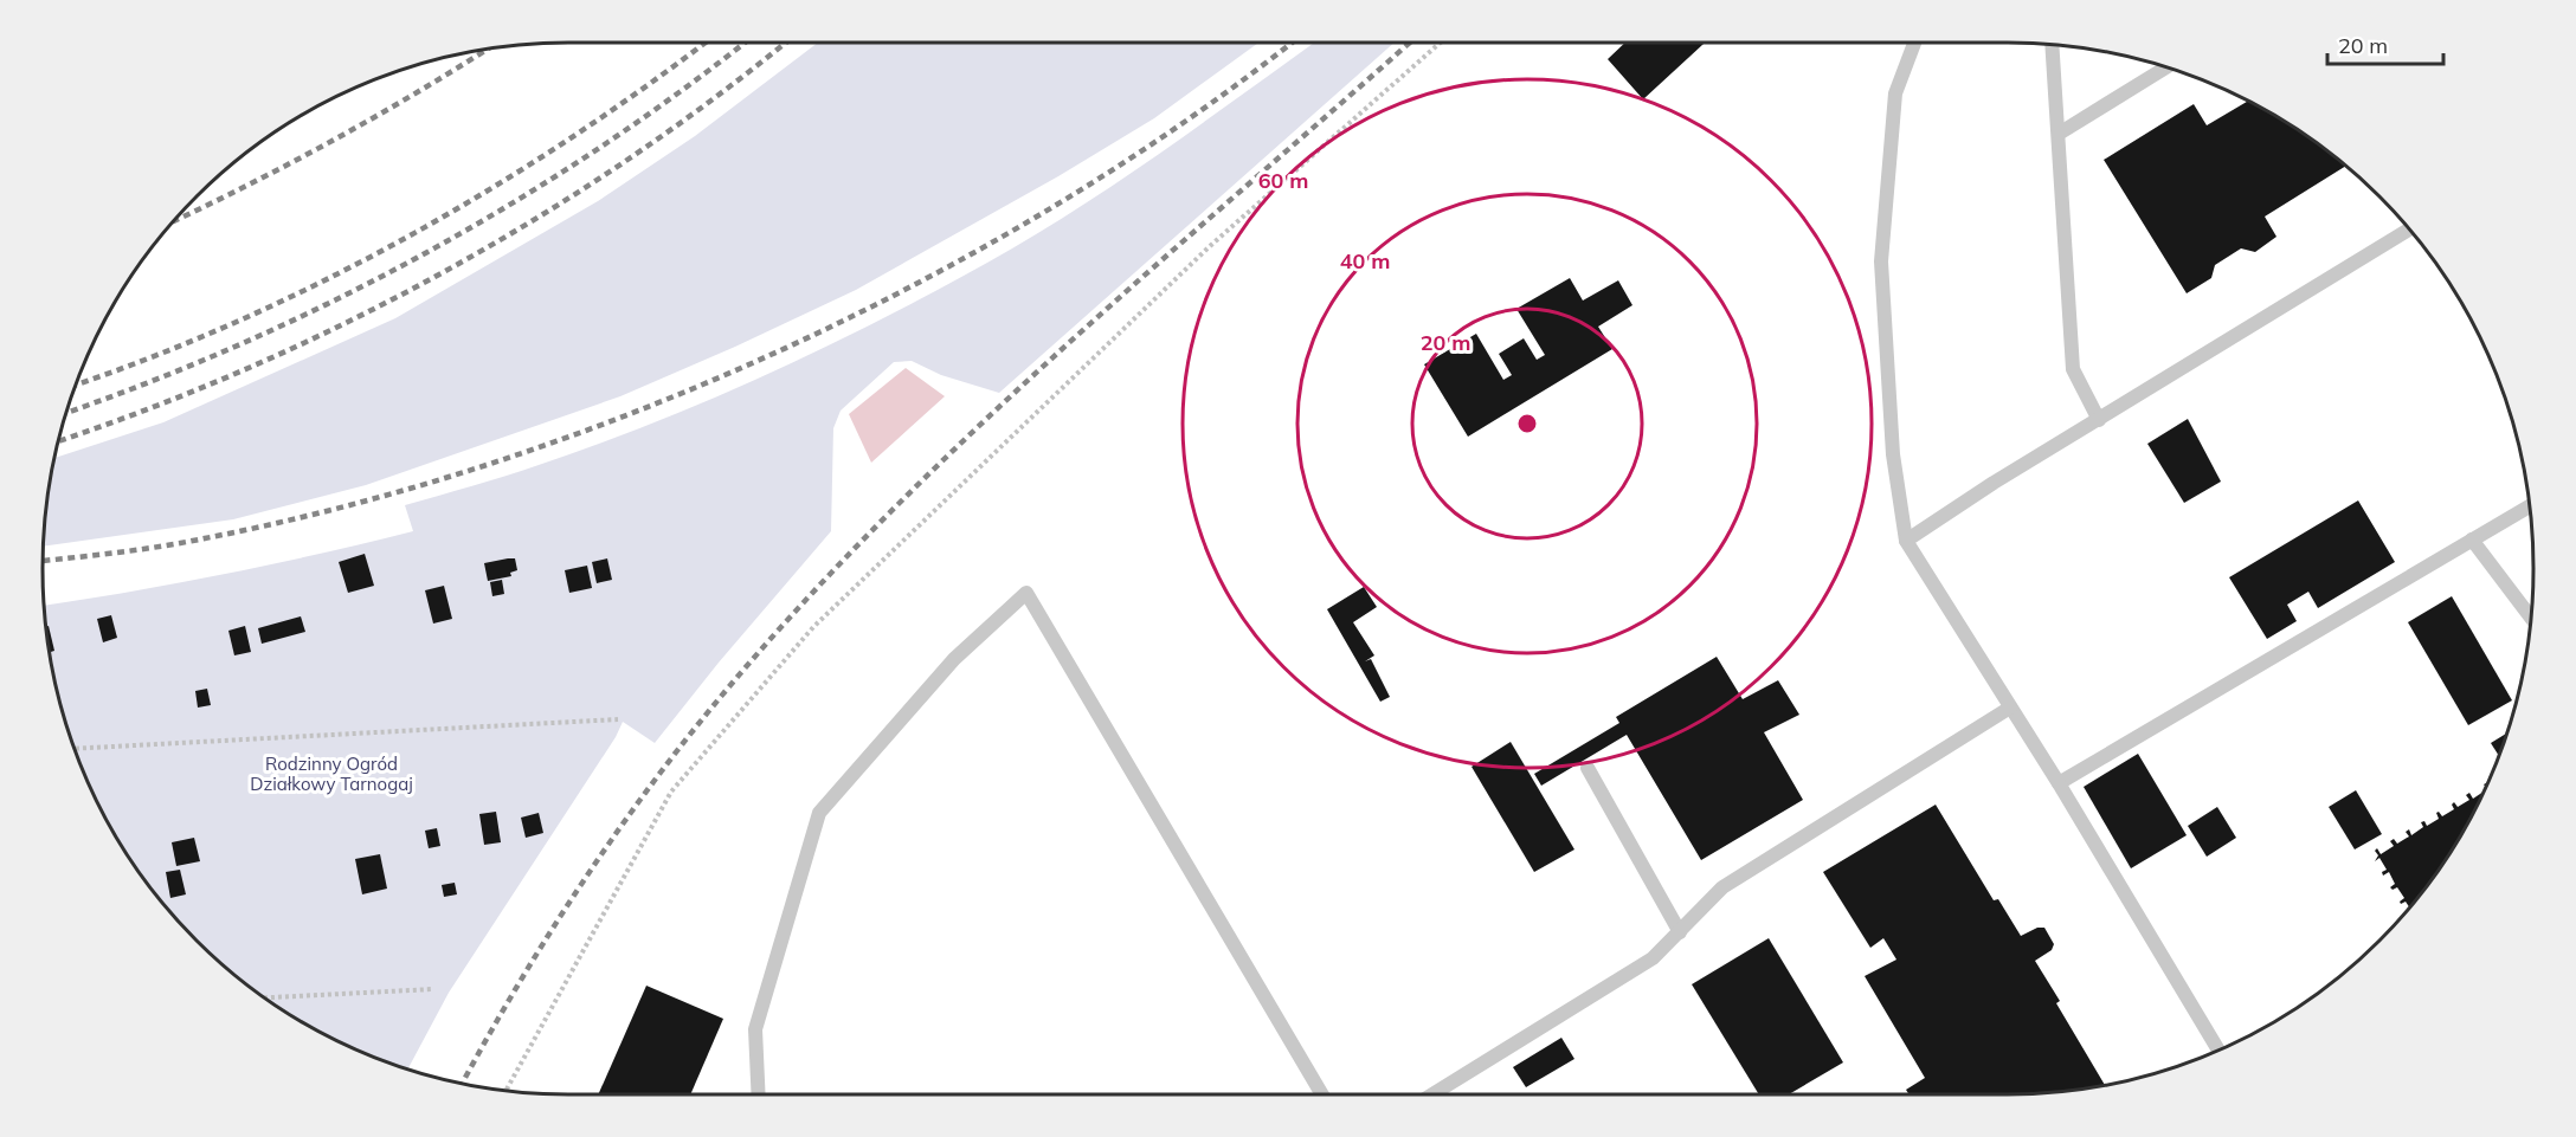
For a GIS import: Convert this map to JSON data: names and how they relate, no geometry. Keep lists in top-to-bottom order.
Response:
{
  "parks": ["Rodzinny Ogród Działkowy Tarnogaj"],
  "scale_bar": "20 m",
  "rings": ["60 m", "40 m", "20 m"]
}
